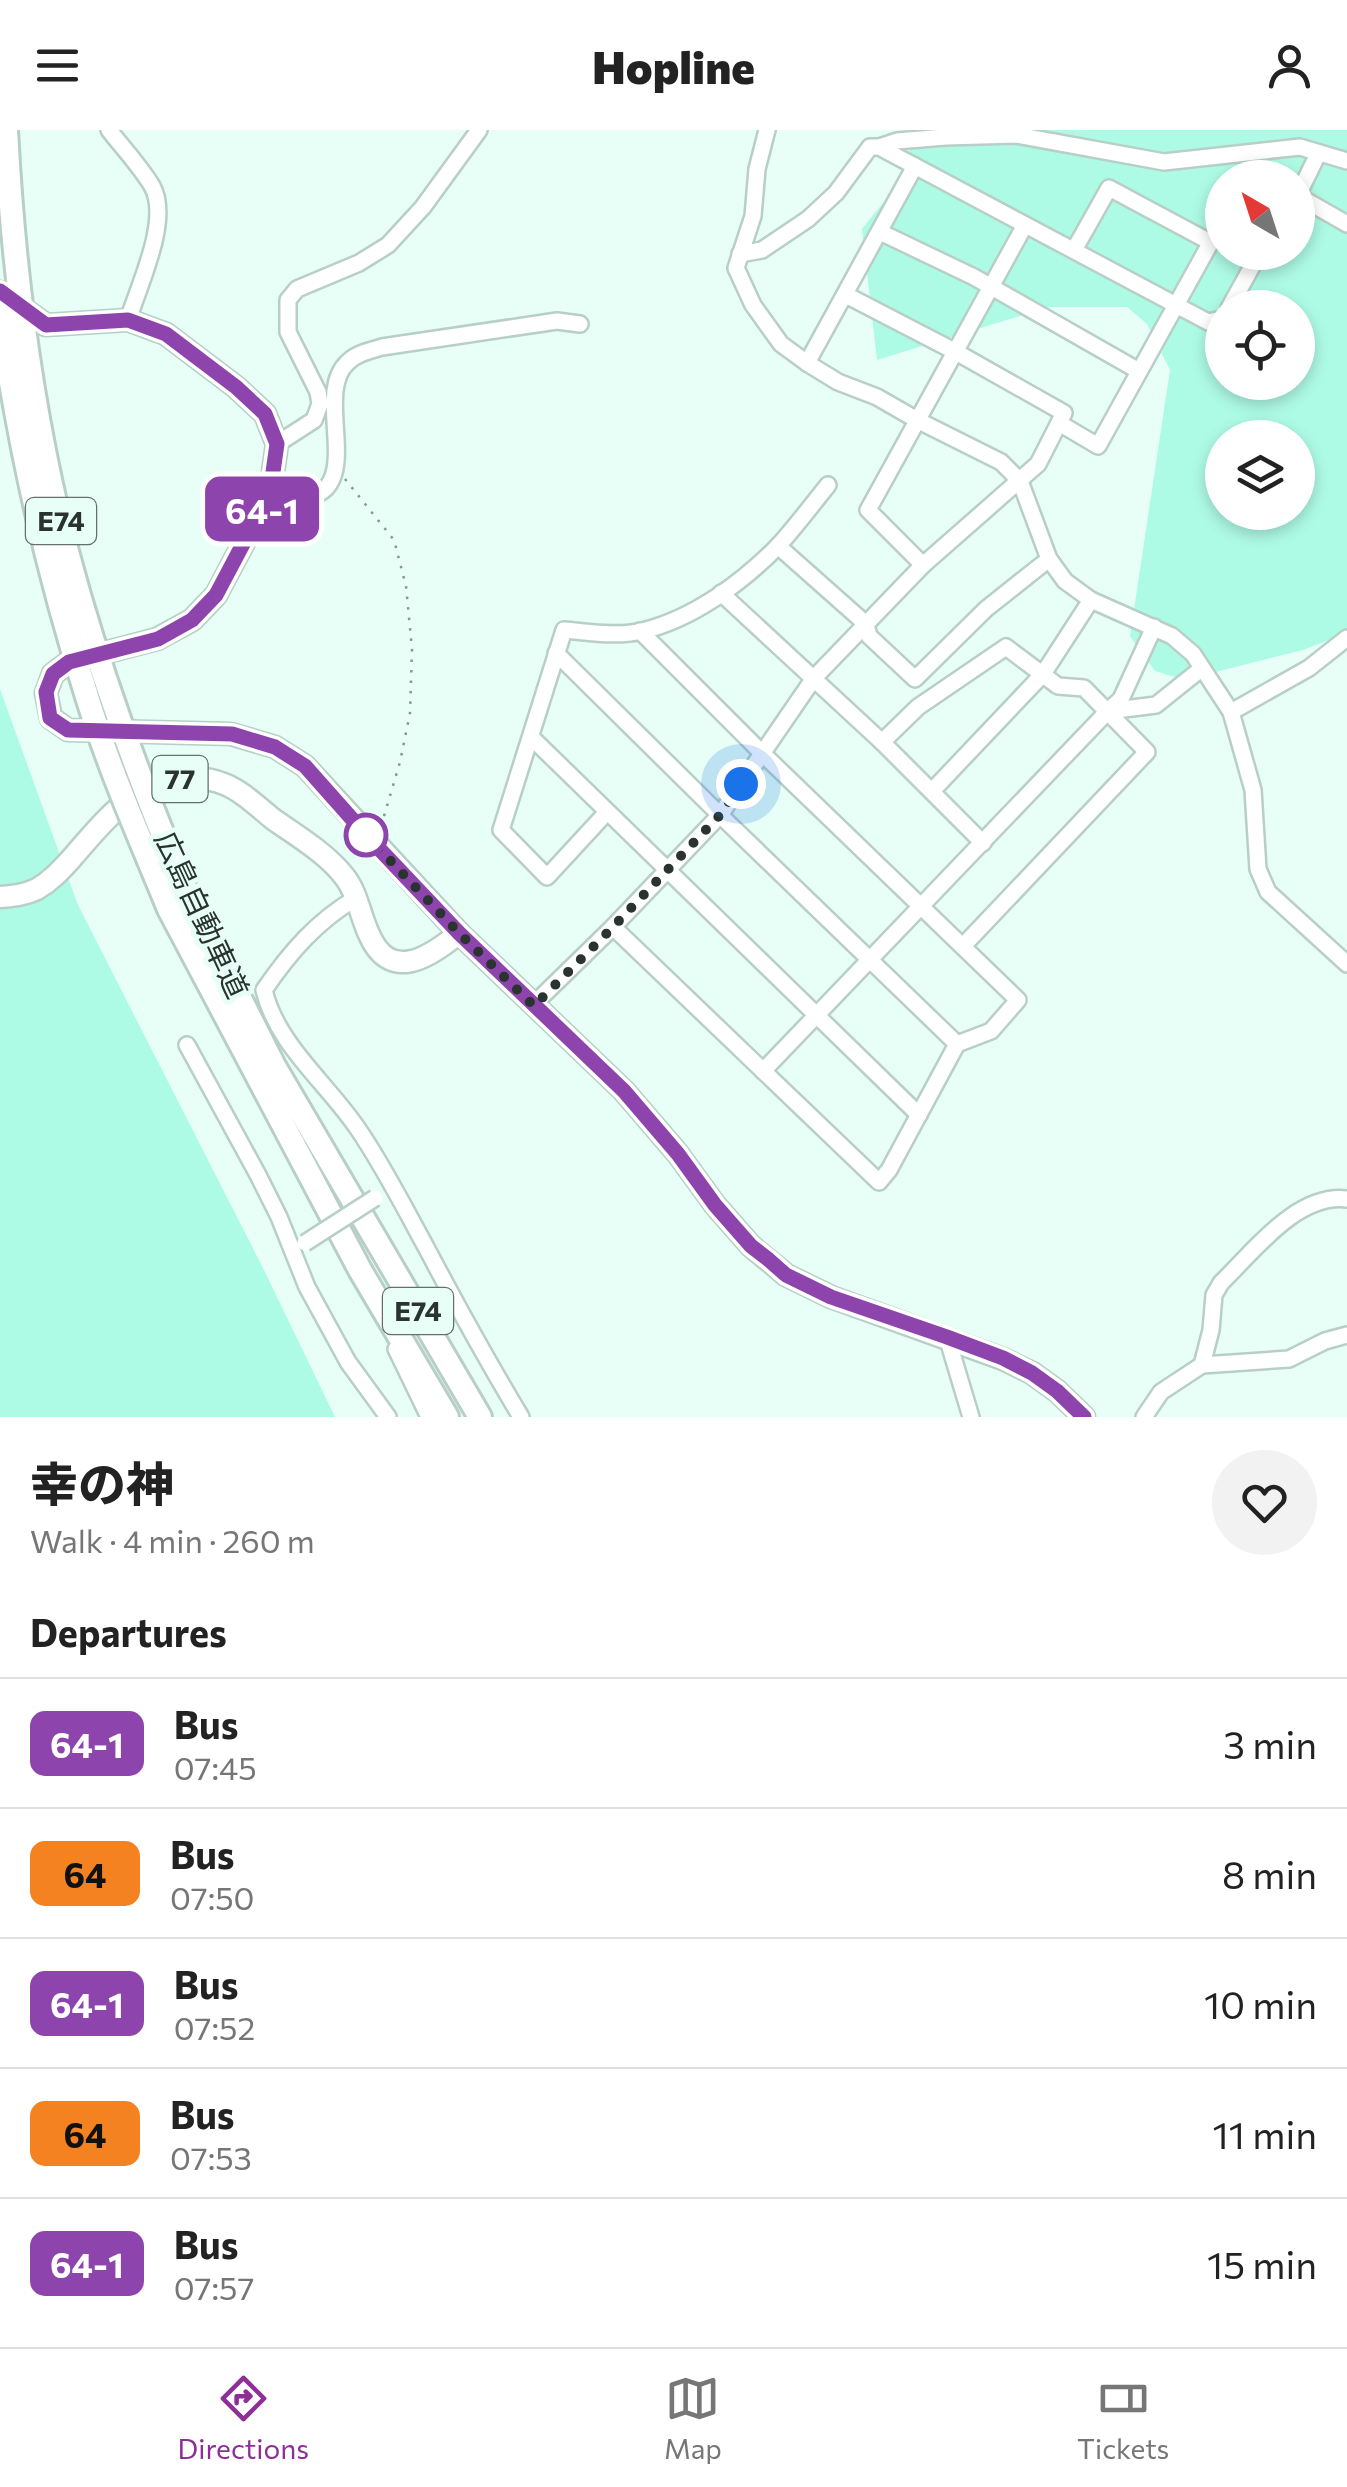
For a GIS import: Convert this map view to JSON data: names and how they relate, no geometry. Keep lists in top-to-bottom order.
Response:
{
  "streets": {
    "highway": ["E74", "広島自動車道"],
    "main road": ["77"]
  },
  "lines": ["bus line 64-1"],
  "north": "top left",
  "page": {
    "header": "Hopline",
    "on_map": "64-1",
    "heading": [
      ["幸の神", "Walk · 4 min · 260 m"],
      "Departures"
    ],
    "list": [
      {
        "mark": "64-1",
        "name": "Bus",
        "note": "07:45",
        "value": "3 min"
      },
      {
        "mark": "64",
        "name": "Bus",
        "note": "07:50",
        "value": "8 min"
      },
      {
        "mark": "64-1",
        "name": "Bus",
        "note": "07:52",
        "value": "10 min"
      },
      {
        "mark": "64",
        "name": "Bus",
        "note": "07:53",
        "value": "11 min"
      },
      {
        "mark": "64-1",
        "name": "Bus",
        "note": "07:57",
        "value": "15 min"
      }
    ],
    "tabs": ["Directions", "Map", "Tickets"]
  }
}
